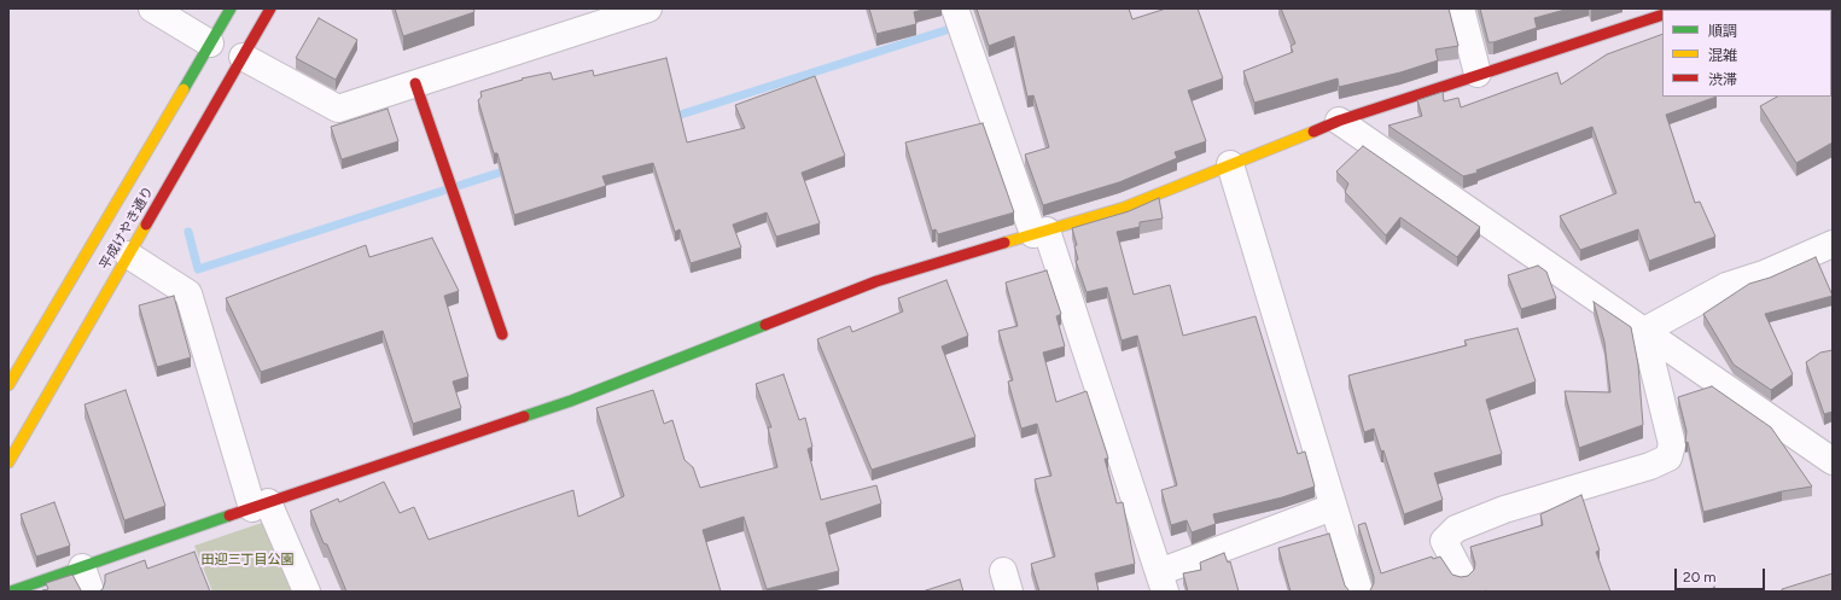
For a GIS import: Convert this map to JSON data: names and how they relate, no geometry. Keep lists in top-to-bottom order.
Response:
{
  "streets": {
    "street": ["平成けやき通り"]
  },
  "parks": ["田迎三丁目公園"],
  "legend": ["順調", "混雑", "渋滞"],
  "scale_bar": "20 m"
}
